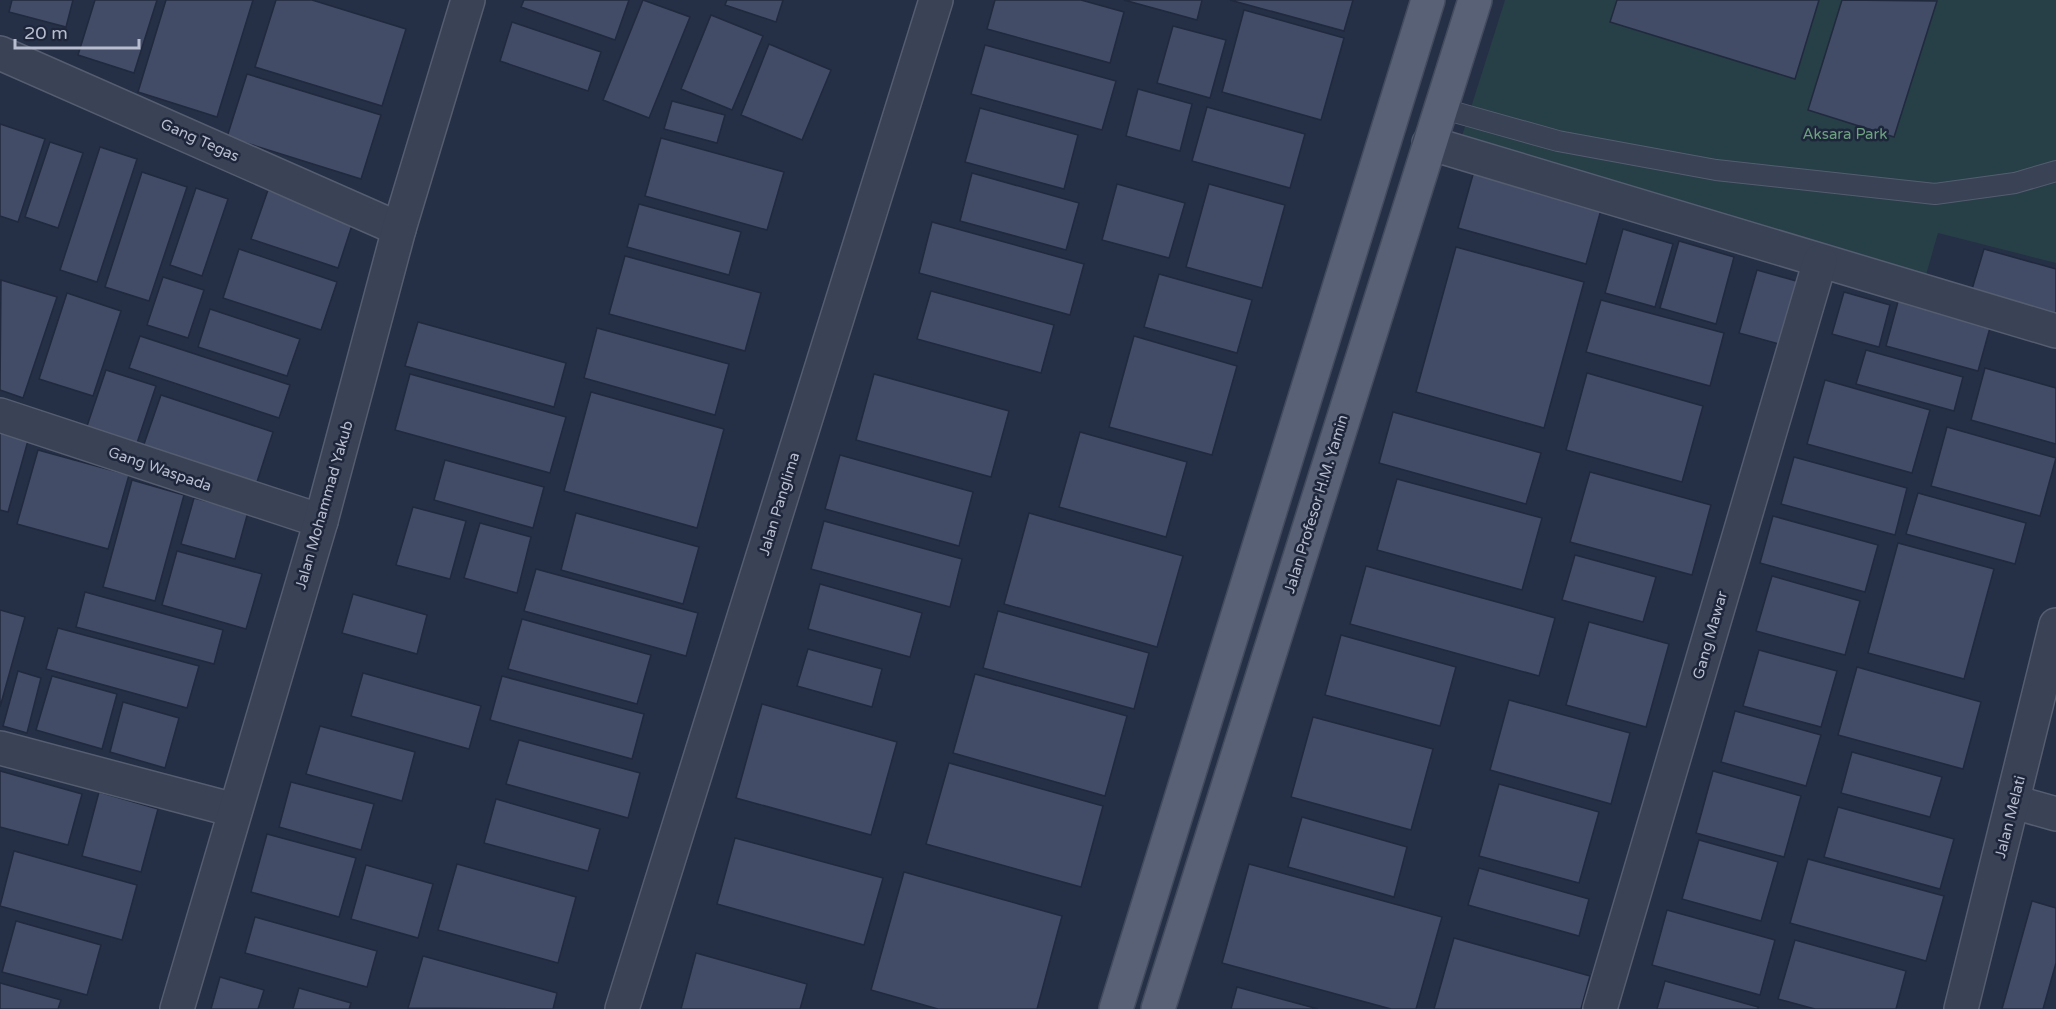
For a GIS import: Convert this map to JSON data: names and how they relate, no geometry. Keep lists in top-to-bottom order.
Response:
{
  "streets": {
    "main road": ["Jalan Profesor H.M. Yamin"],
    "street": [
      "Gang Tegas",
      "Gang Waspada",
      "Jalan Panglima",
      "Jalan Mohammad Yakub",
      "Gang Mawar",
      "Jalan Melati"
    ]
  },
  "crossings": [
    ["Gang Tegas", "Jalan Mohammad Yakub"],
    ["Gang Waspada", "Jalan Mohammad Yakub"]
  ],
  "parks": ["Aksara Park"],
  "scale_bar": "20 m"
}
